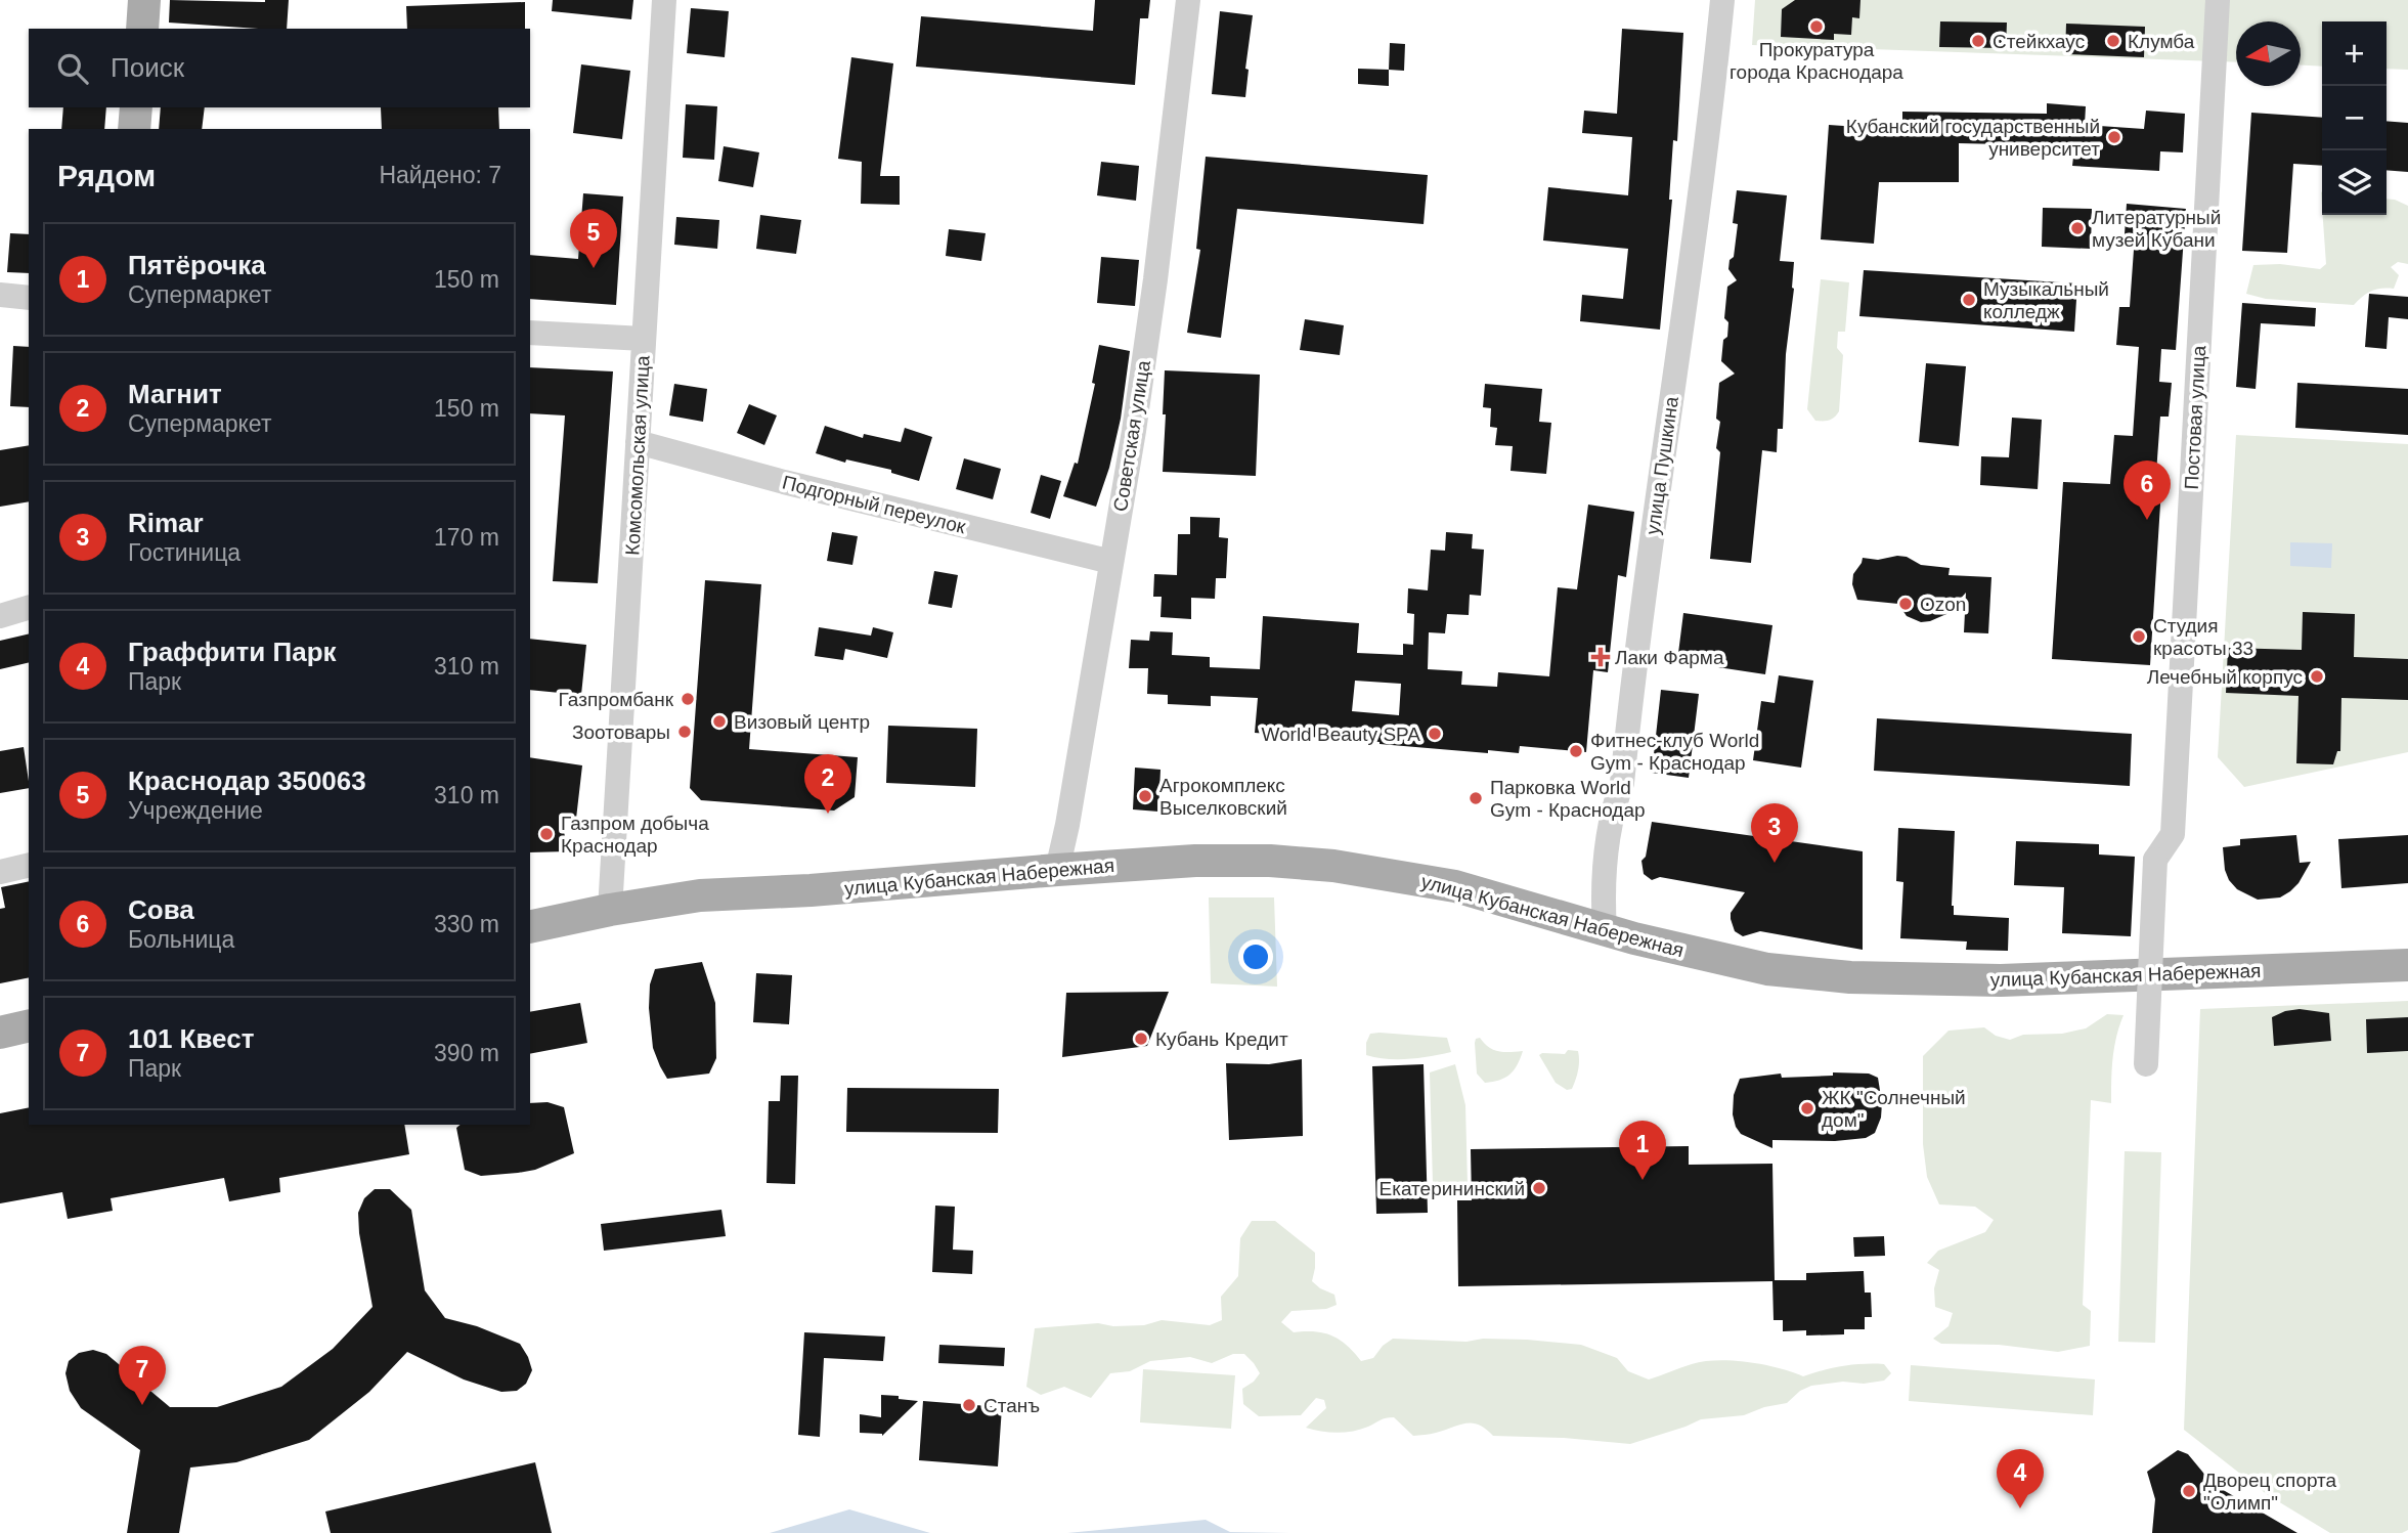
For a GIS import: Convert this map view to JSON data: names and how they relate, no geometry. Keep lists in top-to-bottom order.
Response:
{
  "streets": {
    "main road": ["улица Кубанская Набережная"],
    "street": [
      "Постовая улица",
      "Советская улица",
      "Комсомольская улица",
      "улица Пушкина",
      "Подгорный переулок"
    ]
  },
  "crossings": [
    ["Советская улица", "Подгорный переулок"],
    ["Советская улица", "улица Кубанская Набережная"],
    ["Комсомольская улица", "Подгорный переулок"],
    ["Комсомольская улица", "улица Кубанская Набережная"],
    ["улица Пушкина", "улица Кубанская Набережная"]
  ],
  "places": {
    "other": [
      "Прокуратура города Краснодара",
      "Стейкхаус",
      "Клумба",
      "Кубанский государственный университет",
      "Литературный музей Кубани",
      "Музыкальный колледж",
      "Ozon",
      "Студия красоты 33",
      "Лечебный корпус",
      "Газпромбанк",
      "Визовый центр",
      "Зоотовары",
      "World Beauty SPA",
      "Фитнес-клуб World Gym - Краснодар",
      "Агрокомплекс Выселковский",
      "Парковка World Gym - Краснодар",
      "Газпром добыча Краснодар",
      "Кубань Кредит",
      "ЖК \"Солнечный дом\"",
      "Екатерининский",
      "Станъ",
      "Дворец спорта \"Олимп\""
    ],
    "health": ["Лаки Фарма"]
  },
  "north": "left",
  "page": {
    "map_buttons": ["+", "−"],
    "search": "Поиск",
    "heading": ["Рядом", "Найдено: 7"],
    "pins": [
      "5",
      "6",
      "2",
      "3",
      "1",
      "7",
      "4"
    ],
    "list": [
      {
        "mark": "1",
        "name": "Пятёрочка",
        "note": "Супермаркет",
        "value": "150 m"
      },
      {
        "mark": "2",
        "name": "Магнит",
        "note": "Супермаркет",
        "value": "150 m"
      },
      {
        "mark": "3",
        "name": "Rimar",
        "note": "Гостиница",
        "value": "170 m"
      },
      {
        "mark": "4",
        "name": "Граффити Парк",
        "note": "Парк",
        "value": "310 m"
      },
      {
        "mark": "5",
        "name": "Краснодар 350063",
        "note": "Учреждение",
        "value": "310 m"
      },
      {
        "mark": "6",
        "name": "Сова",
        "note": "Больница",
        "value": "330 m"
      },
      {
        "mark": "7",
        "name": "101 Квест",
        "note": "Парк",
        "value": "390 m"
      }
    ]
  }
}
